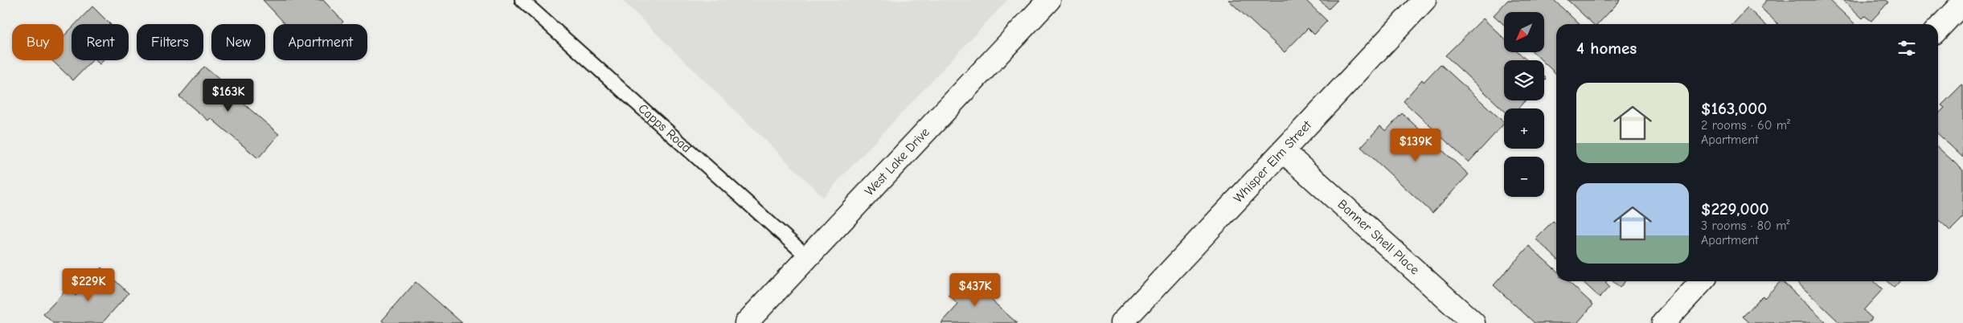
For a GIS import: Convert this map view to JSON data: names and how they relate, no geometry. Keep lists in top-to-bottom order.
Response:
{
  "streets": {
    "street": ["West Lake Drive", "Whisper Elm Street", "Banner Shell Place"],
    "lane": ["Capps Road"]
  },
  "crossings": [
    ["Capps Road", "West Lake Drive"],
    ["Whisper Elm Street", "Banner Shell Place"]
  ],
  "north": "bottom left",
  "page": {
    "map_buttons": ["+", "−"],
    "chip": [
      "Buy",
      "Rent",
      "Filters",
      "New",
      "Apartment"
    ],
    "heading": "4 homes",
    "list": [
      {
        "name": "$163,000",
        "note": "2 rooms · 60 m² · Apartment"
      },
      {
        "name": "$229,000",
        "note": "3 rooms · 80 m² · Apartment"
      }
    ],
    "price": [
      "$163K",
      "$139K",
      "$229K",
      "$437K"
    ]
  }
}
